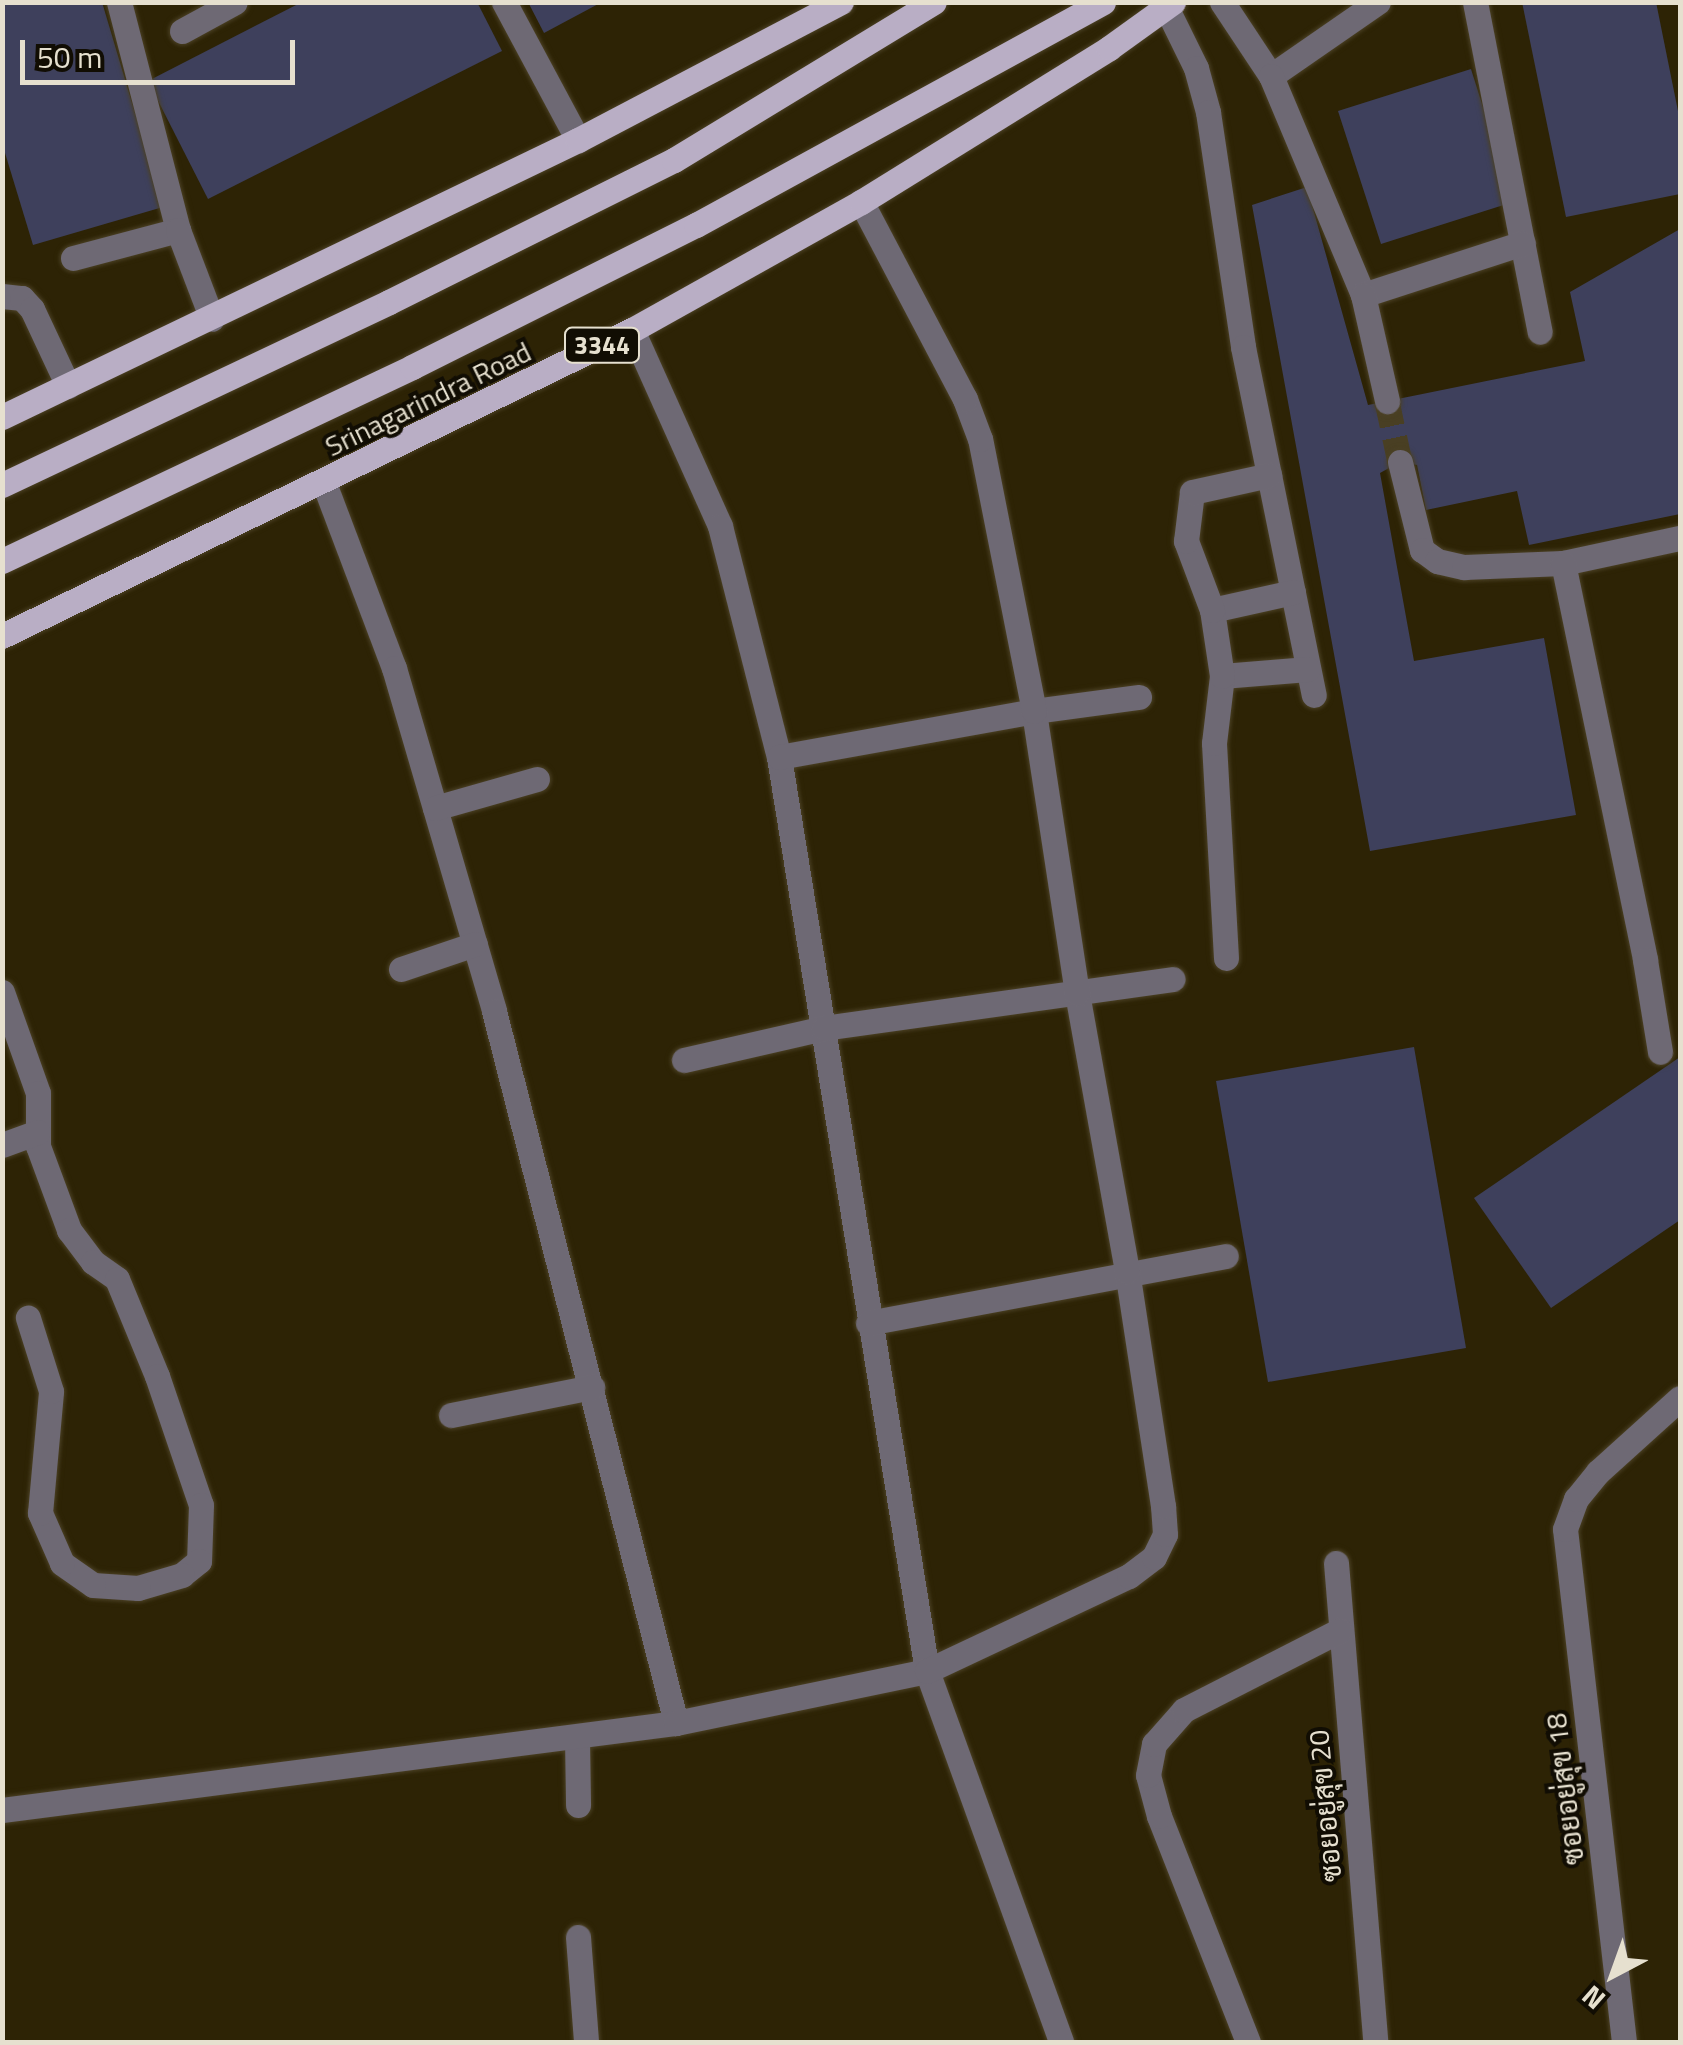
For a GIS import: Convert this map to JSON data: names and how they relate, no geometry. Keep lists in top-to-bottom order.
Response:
{
  "streets": {
    "main road": ["3344", "Srinagarindra Road"],
    "street": ["ซอยอยู่สุข 18", "ซอยอยู่สุข 20"]
  },
  "scale_bar": "50 m",
  "north": "bottom left"
}
